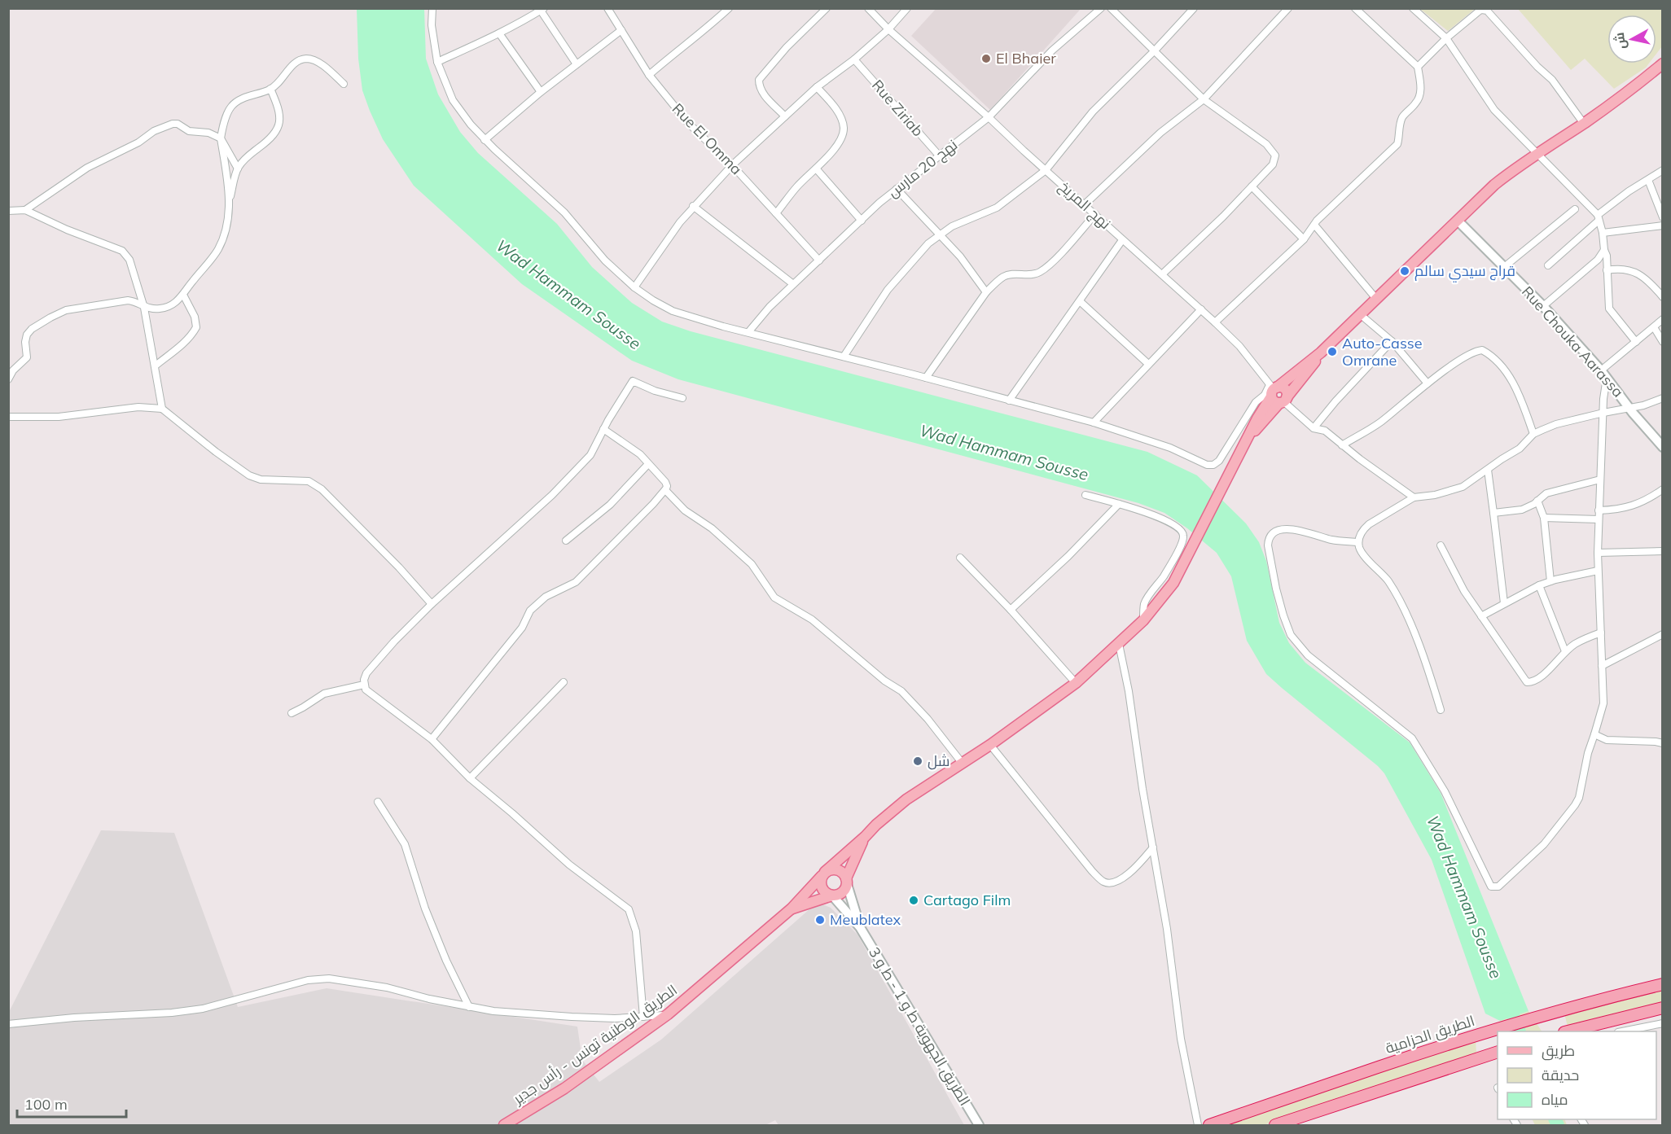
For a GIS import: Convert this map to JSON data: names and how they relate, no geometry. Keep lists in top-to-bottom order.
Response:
{
  "streets": {
    "highway": ["الطريق الحزامية"],
    "main road": ["Rue Chouka Aarassa", "الطريق الجهوية ط و 1 - ط و 3", "الطريق الوطنية تونس - رأس جدير"],
    "street": [
      "Rue Ziriab",
      "Rue El Omma",
      "نهج 20 مارس",
      "نهج المريخ"
    ]
  },
  "crossings": [
    ["Rue Ziriab", "نهج 20 مارس"],
    ["Rue El Omma", "نهج 20 مارس"],
    ["نهج 20 مارس", "نهج المريخ"],
    ["نهج المريخ", "الطريق الوطنية تونس - رأس جدير"],
    ["Rue Chouka Aarassa", "الطريق الوطنية تونس - رأس جدير"],
    ["الطريق الجهوية ط و 1 - ط و 3", "الطريق الوطنية تونس - رأس جدير"]
  ],
  "water": ["Wad Hammam Sousse"],
  "places": [
    "El Bhaier",
    "قراج سيدي سالم",
    "Auto-Casse Omrane",
    "شل",
    "Cartago Film",
    "Meublatex"
  ],
  "legend": ["طريق", "حديقة", "مياه"],
  "scale_bar": "100 m",
  "north": "left"
}
